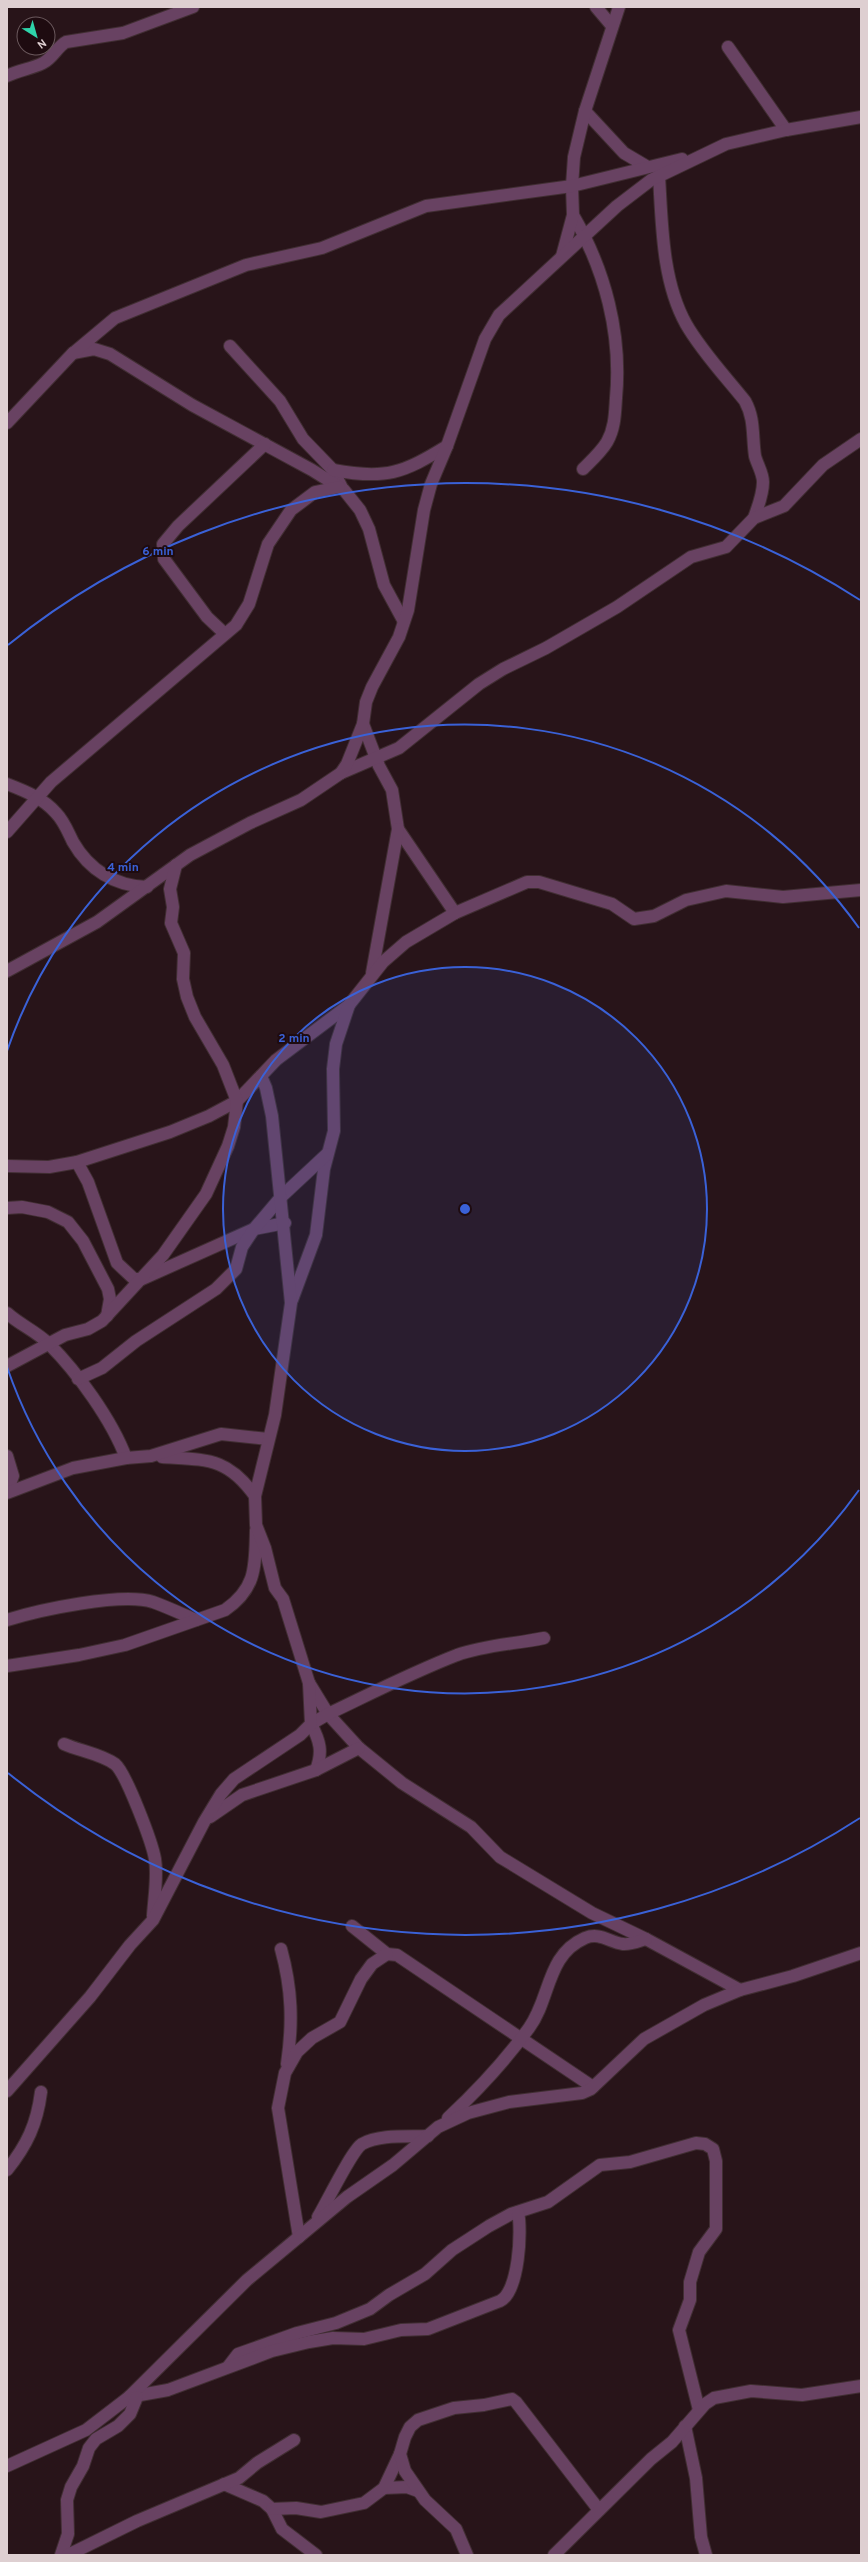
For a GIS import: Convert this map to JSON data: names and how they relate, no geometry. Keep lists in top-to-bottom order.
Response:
{
  "north": "bottom right",
  "rings": ["6 min", "4 min", "2 min"]
}
